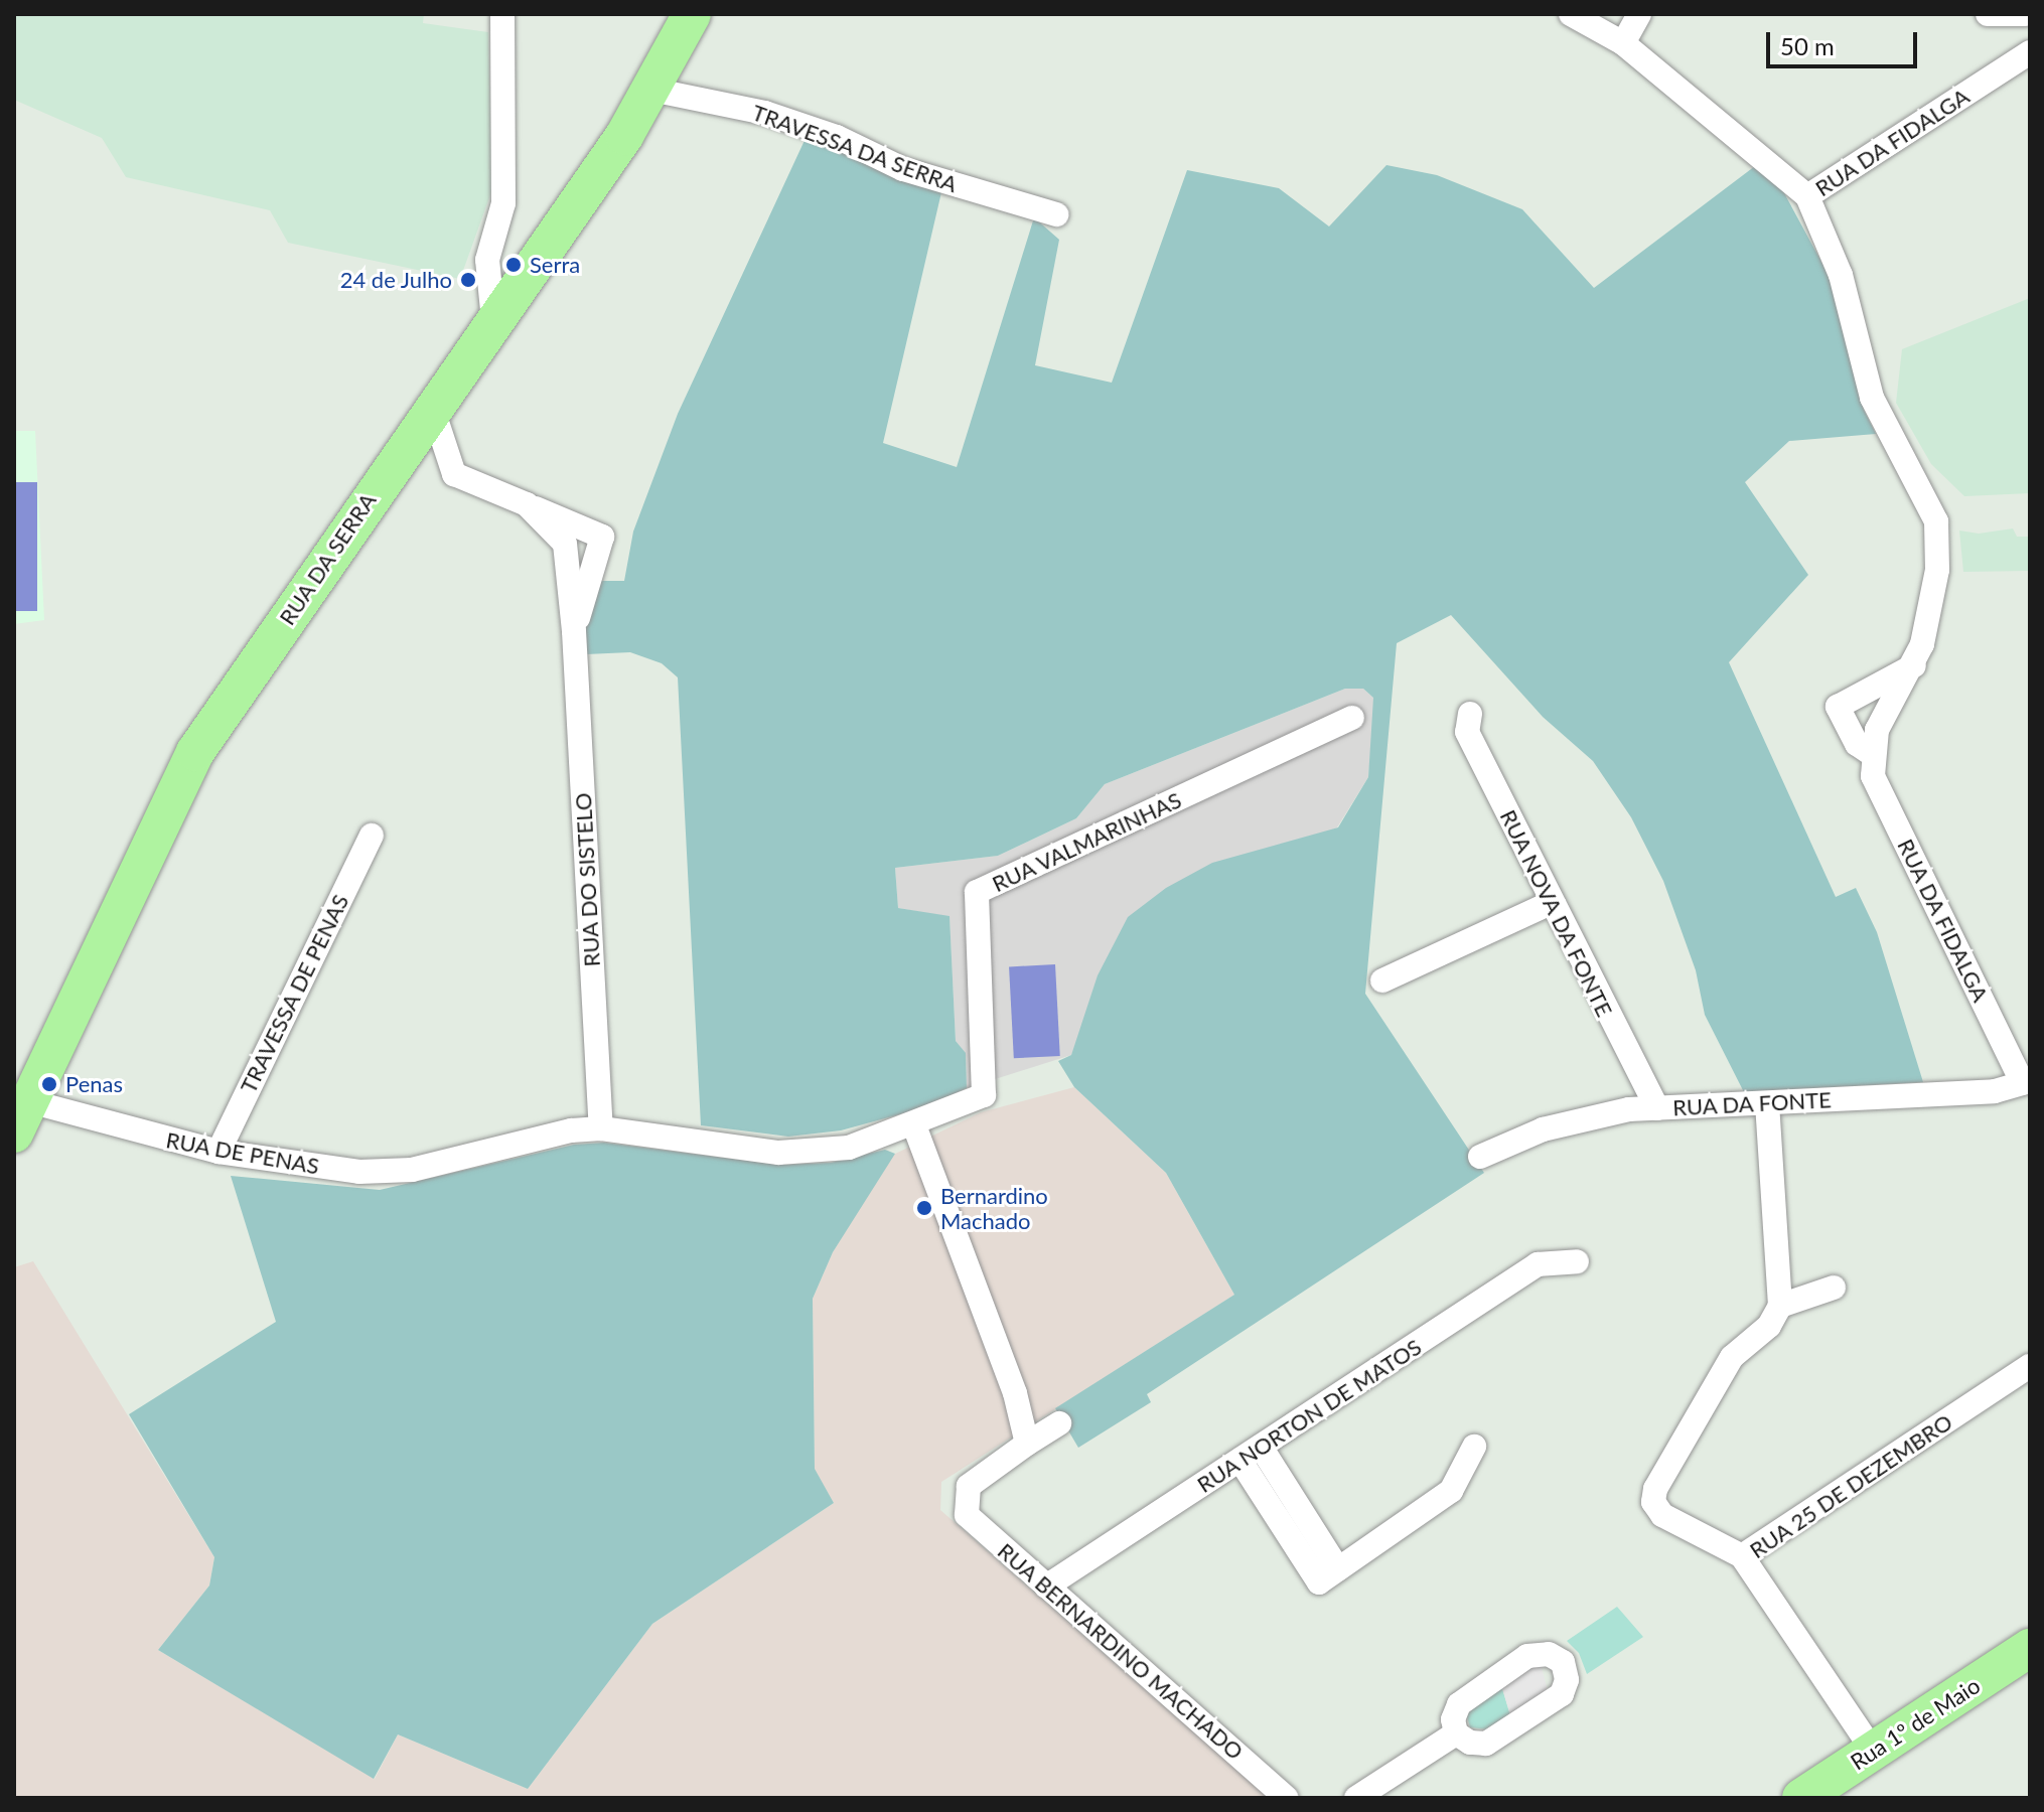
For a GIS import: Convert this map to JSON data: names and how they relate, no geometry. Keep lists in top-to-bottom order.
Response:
{
  "streets": {
    "main road": ["RUA DA SERRA", "Rua 1º de Maio"],
    "street": [
      "RUA DA FIDALGA",
      "TRAVESSA DA SERRA",
      "RUA VALMARINHAS",
      "RUA DO SISTELO",
      "RUA NOVA DA FONTE",
      "TRAVESSA DE PENAS",
      "RUA DA FONTE",
      "RUA DE PENAS",
      "RUA NORTON DE MATOS",
      "RUA 25 DE DEZEMBRO",
      "RUA BERNARDINO MACHADO"
    ]
  },
  "crossings": [
    ["RUA DA FIDALGA", "RUA DA FONTE"],
    ["TRAVESSA DA SERRA", "RUA DA SERRA"],
    ["RUA DA SERRA", "RUA DO SISTELO"],
    ["RUA DA SERRA", "RUA DE PENAS"],
    ["RUA VALMARINHAS", "RUA DE PENAS"],
    ["RUA DO SISTELO", "RUA DE PENAS"],
    ["RUA NOVA DA FONTE", "RUA DA FONTE"],
    ["TRAVESSA DE PENAS", "RUA DE PENAS"],
    ["RUA NORTON DE MATOS", "RUA BERNARDINO MACHADO"],
    ["RUA 25 DE DEZEMBRO", "Rua 1º de Maio"]
  ],
  "places": [
    "Serra",
    "24 de Julho",
    "Penas",
    "Bernardino Machado"
  ],
  "scale_bar": "50 m"
}
